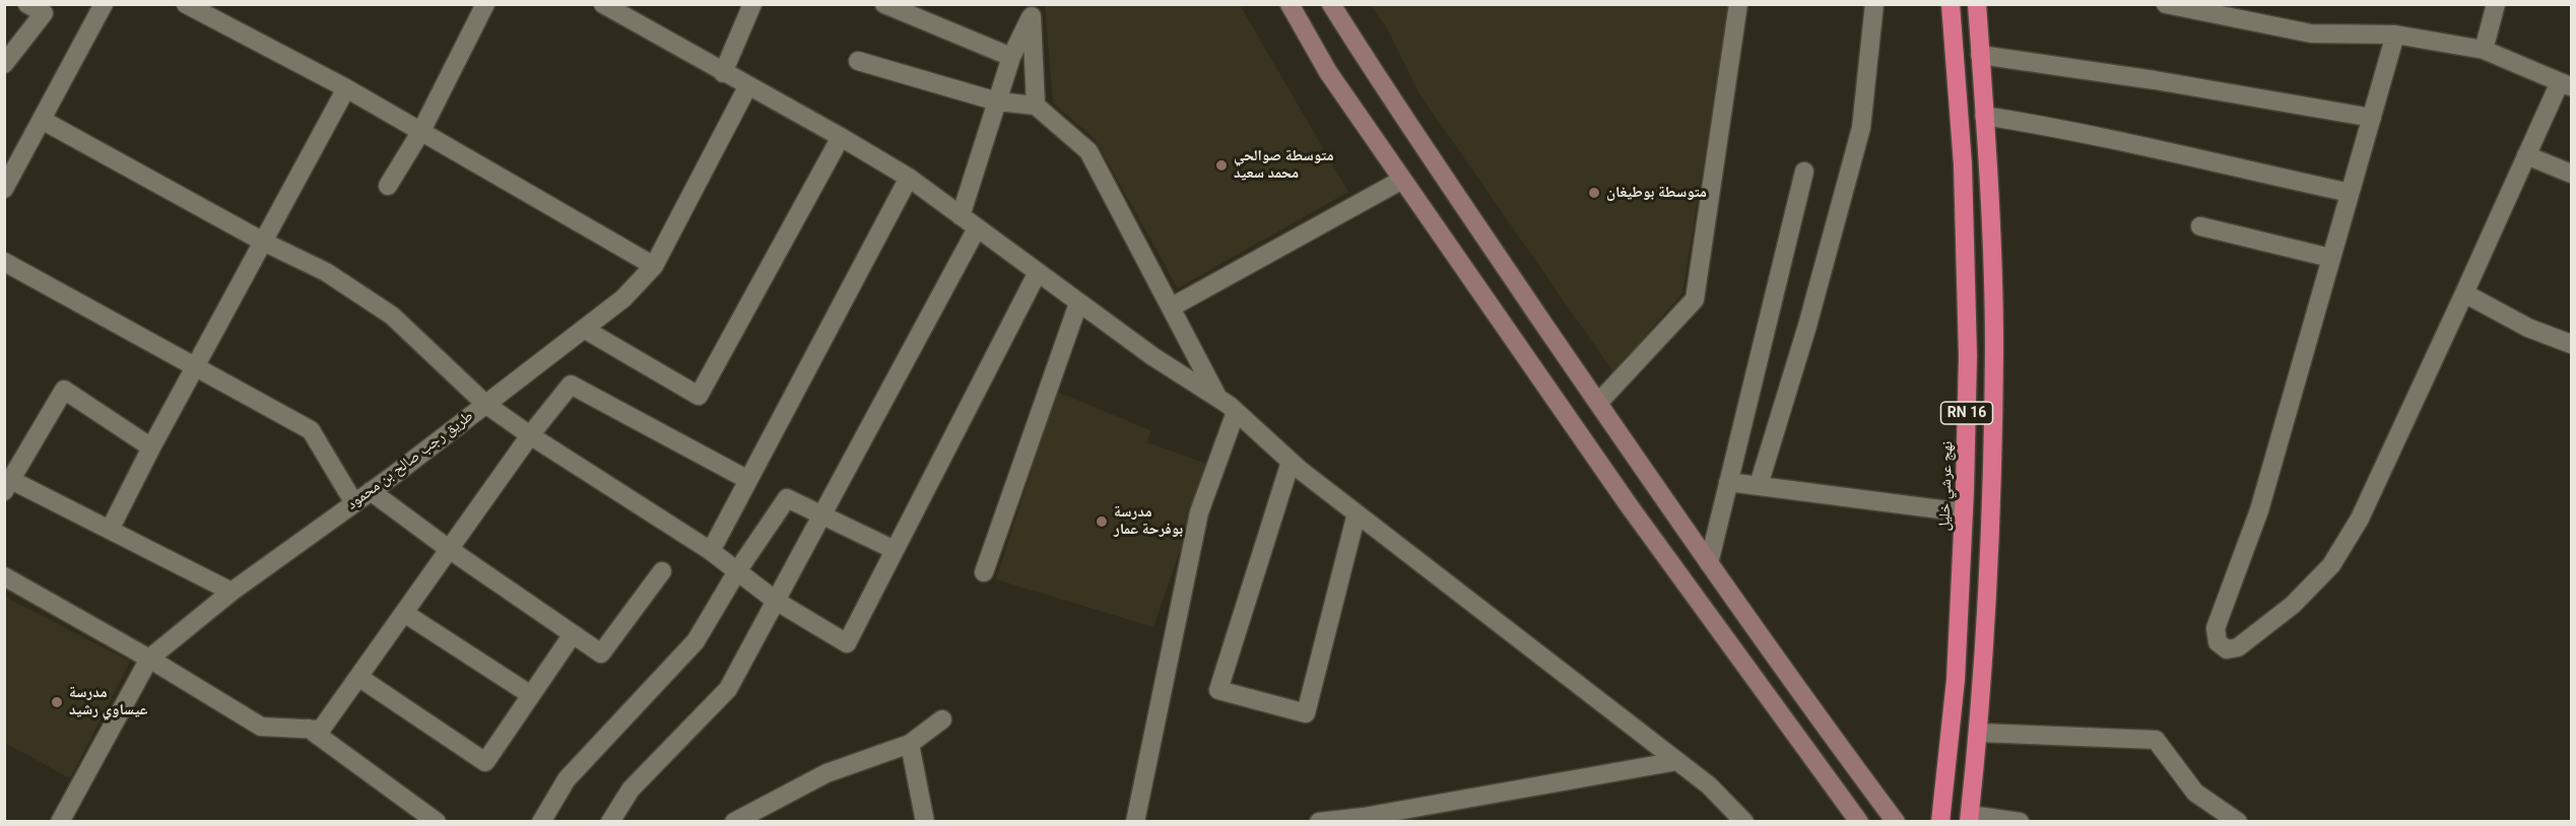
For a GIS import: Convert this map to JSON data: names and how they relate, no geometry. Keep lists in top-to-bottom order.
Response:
{
  "streets": {
    "highway": ["RN 16", "نهج عرشي خليل"],
    "street": ["طريق رجب صالح بن محمود"]
  },
  "places": [
    "متوسطة صوالحي محمد سعيد",
    "متوسطة بوطيغان",
    "مدرسة بوفرحة عمار",
    "مدرسة عيساوي رشيد"
  ]
}
